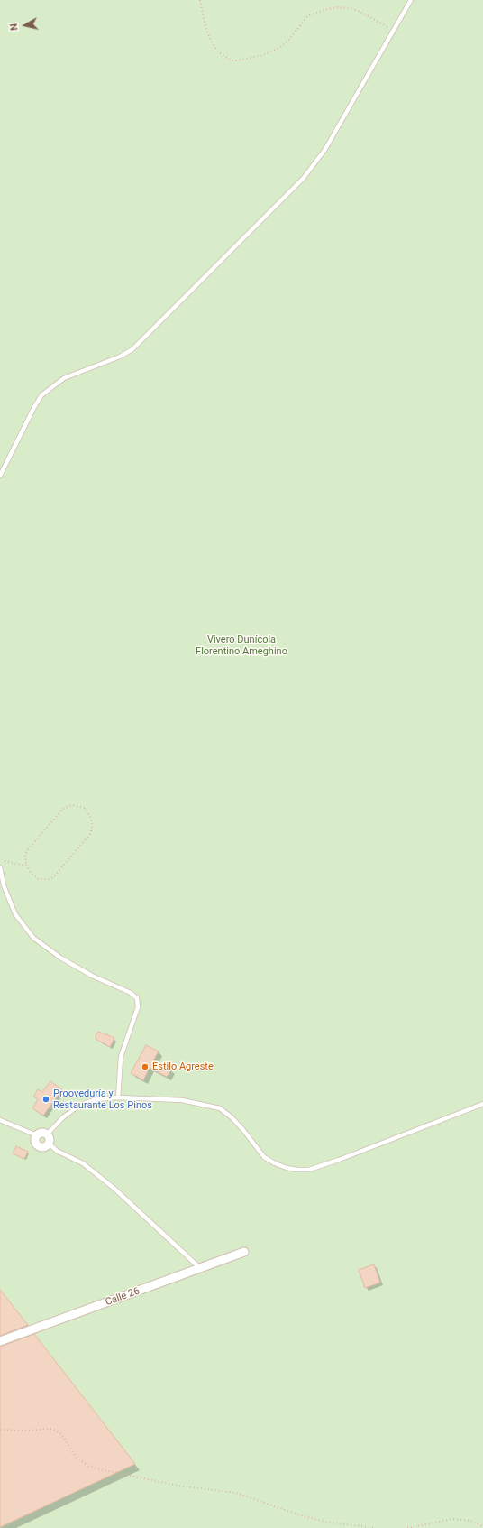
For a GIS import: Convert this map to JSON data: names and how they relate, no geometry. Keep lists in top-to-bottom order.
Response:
{
  "streets": {
    "street": ["Calle 26"]
  },
  "parks": ["Vivero Dunícola Florentino Ameghino"],
  "places": ["Estilo Agreste", "Prooveduría y Restaurante Los Pinos"],
  "north": "left"
}
